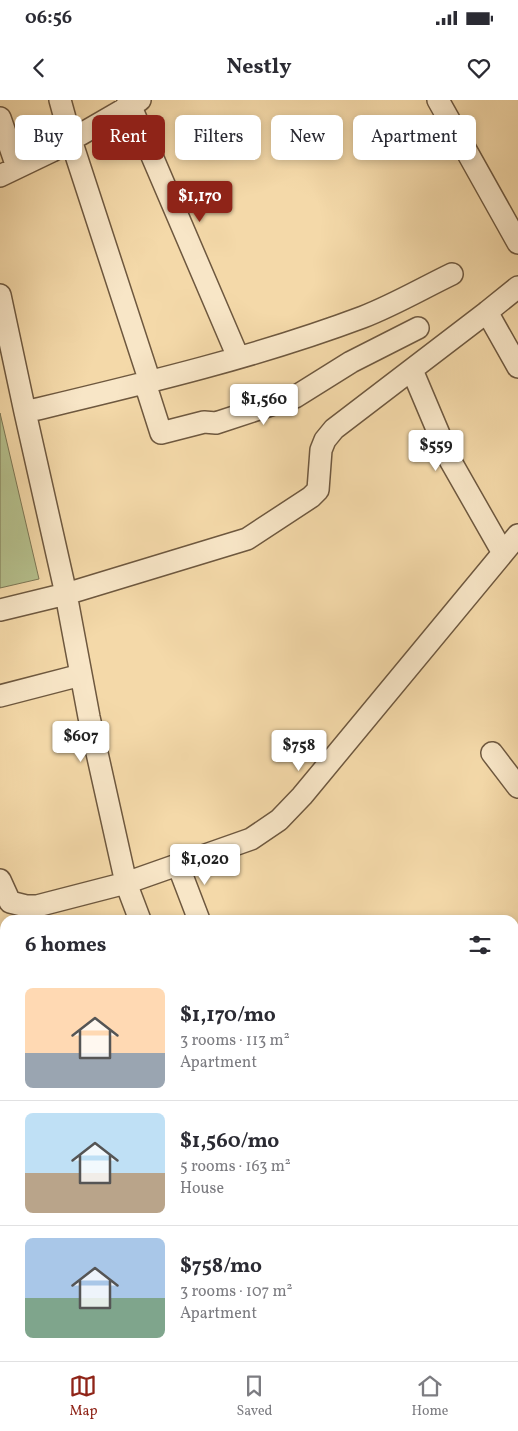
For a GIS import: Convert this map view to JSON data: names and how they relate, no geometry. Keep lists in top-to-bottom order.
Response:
{
  "page": {
    "status": "06:56",
    "header": "Nestly",
    "chip": [
      "Buy",
      "Rent",
      "Filters",
      "New",
      "Apartment"
    ],
    "price": [
      "$1,170",
      "$1,560",
      "$559",
      "$607",
      "$758",
      "$1,020"
    ],
    "heading": "6 homes",
    "list": [
      {
        "name": "$1,170/mo",
        "note": "3 rooms · 113 m² · Apartment"
      },
      {
        "name": "$1,560/mo",
        "note": "5 rooms · 163 m² · House"
      },
      {
        "name": "$758/mo",
        "note": "3 rooms · 107 m² · Apartment"
      }
    ],
    "tabs": ["Map", "Saved", "Home"]
  }
}
